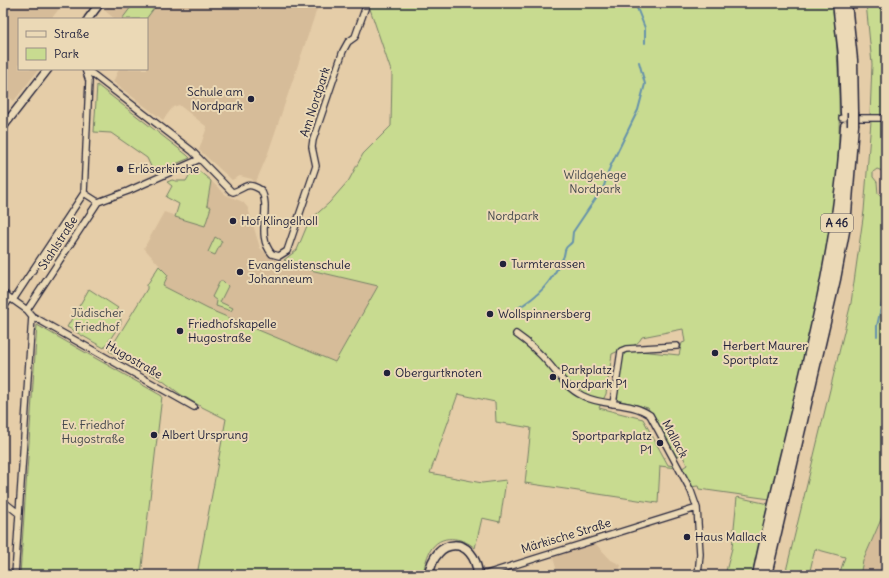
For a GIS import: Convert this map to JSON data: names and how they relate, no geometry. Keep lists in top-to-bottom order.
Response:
{
  "streets": {
    "highway": ["A 46"],
    "main road": ["Märkische Straße"],
    "street": [
      "Am Nordpark",
      "Stahlstraße",
      "Hugostraße",
      "Mallack"
    ]
  },
  "crossings": [
    ["Stahlstraße", "Hugostraße"],
    ["Mallack", "Märkische Straße"]
  ],
  "parks": [
    "Wildgehege Nordpark",
    "Nordpark",
    "Jüdischer Friedhof",
    "Ev. Friedhof Hugostraße"
  ],
  "places": [
    "Schule am Nordpark",
    "Erlöserkirche",
    "Hof Klingelholl",
    "Turmterassen",
    "Evangelistenschule Johanneum",
    "Wollspinnersberg",
    "Friedhofskapelle Hugostraße",
    "Herbert Maurer Sportplatz",
    "Obergurtknoten",
    "Parkplatz Nordpark P1",
    "Albert Ursprung",
    "Sportparkplatz P1",
    "Haus Mallack"
  ],
  "legend": ["Straße", "Park"]
}
